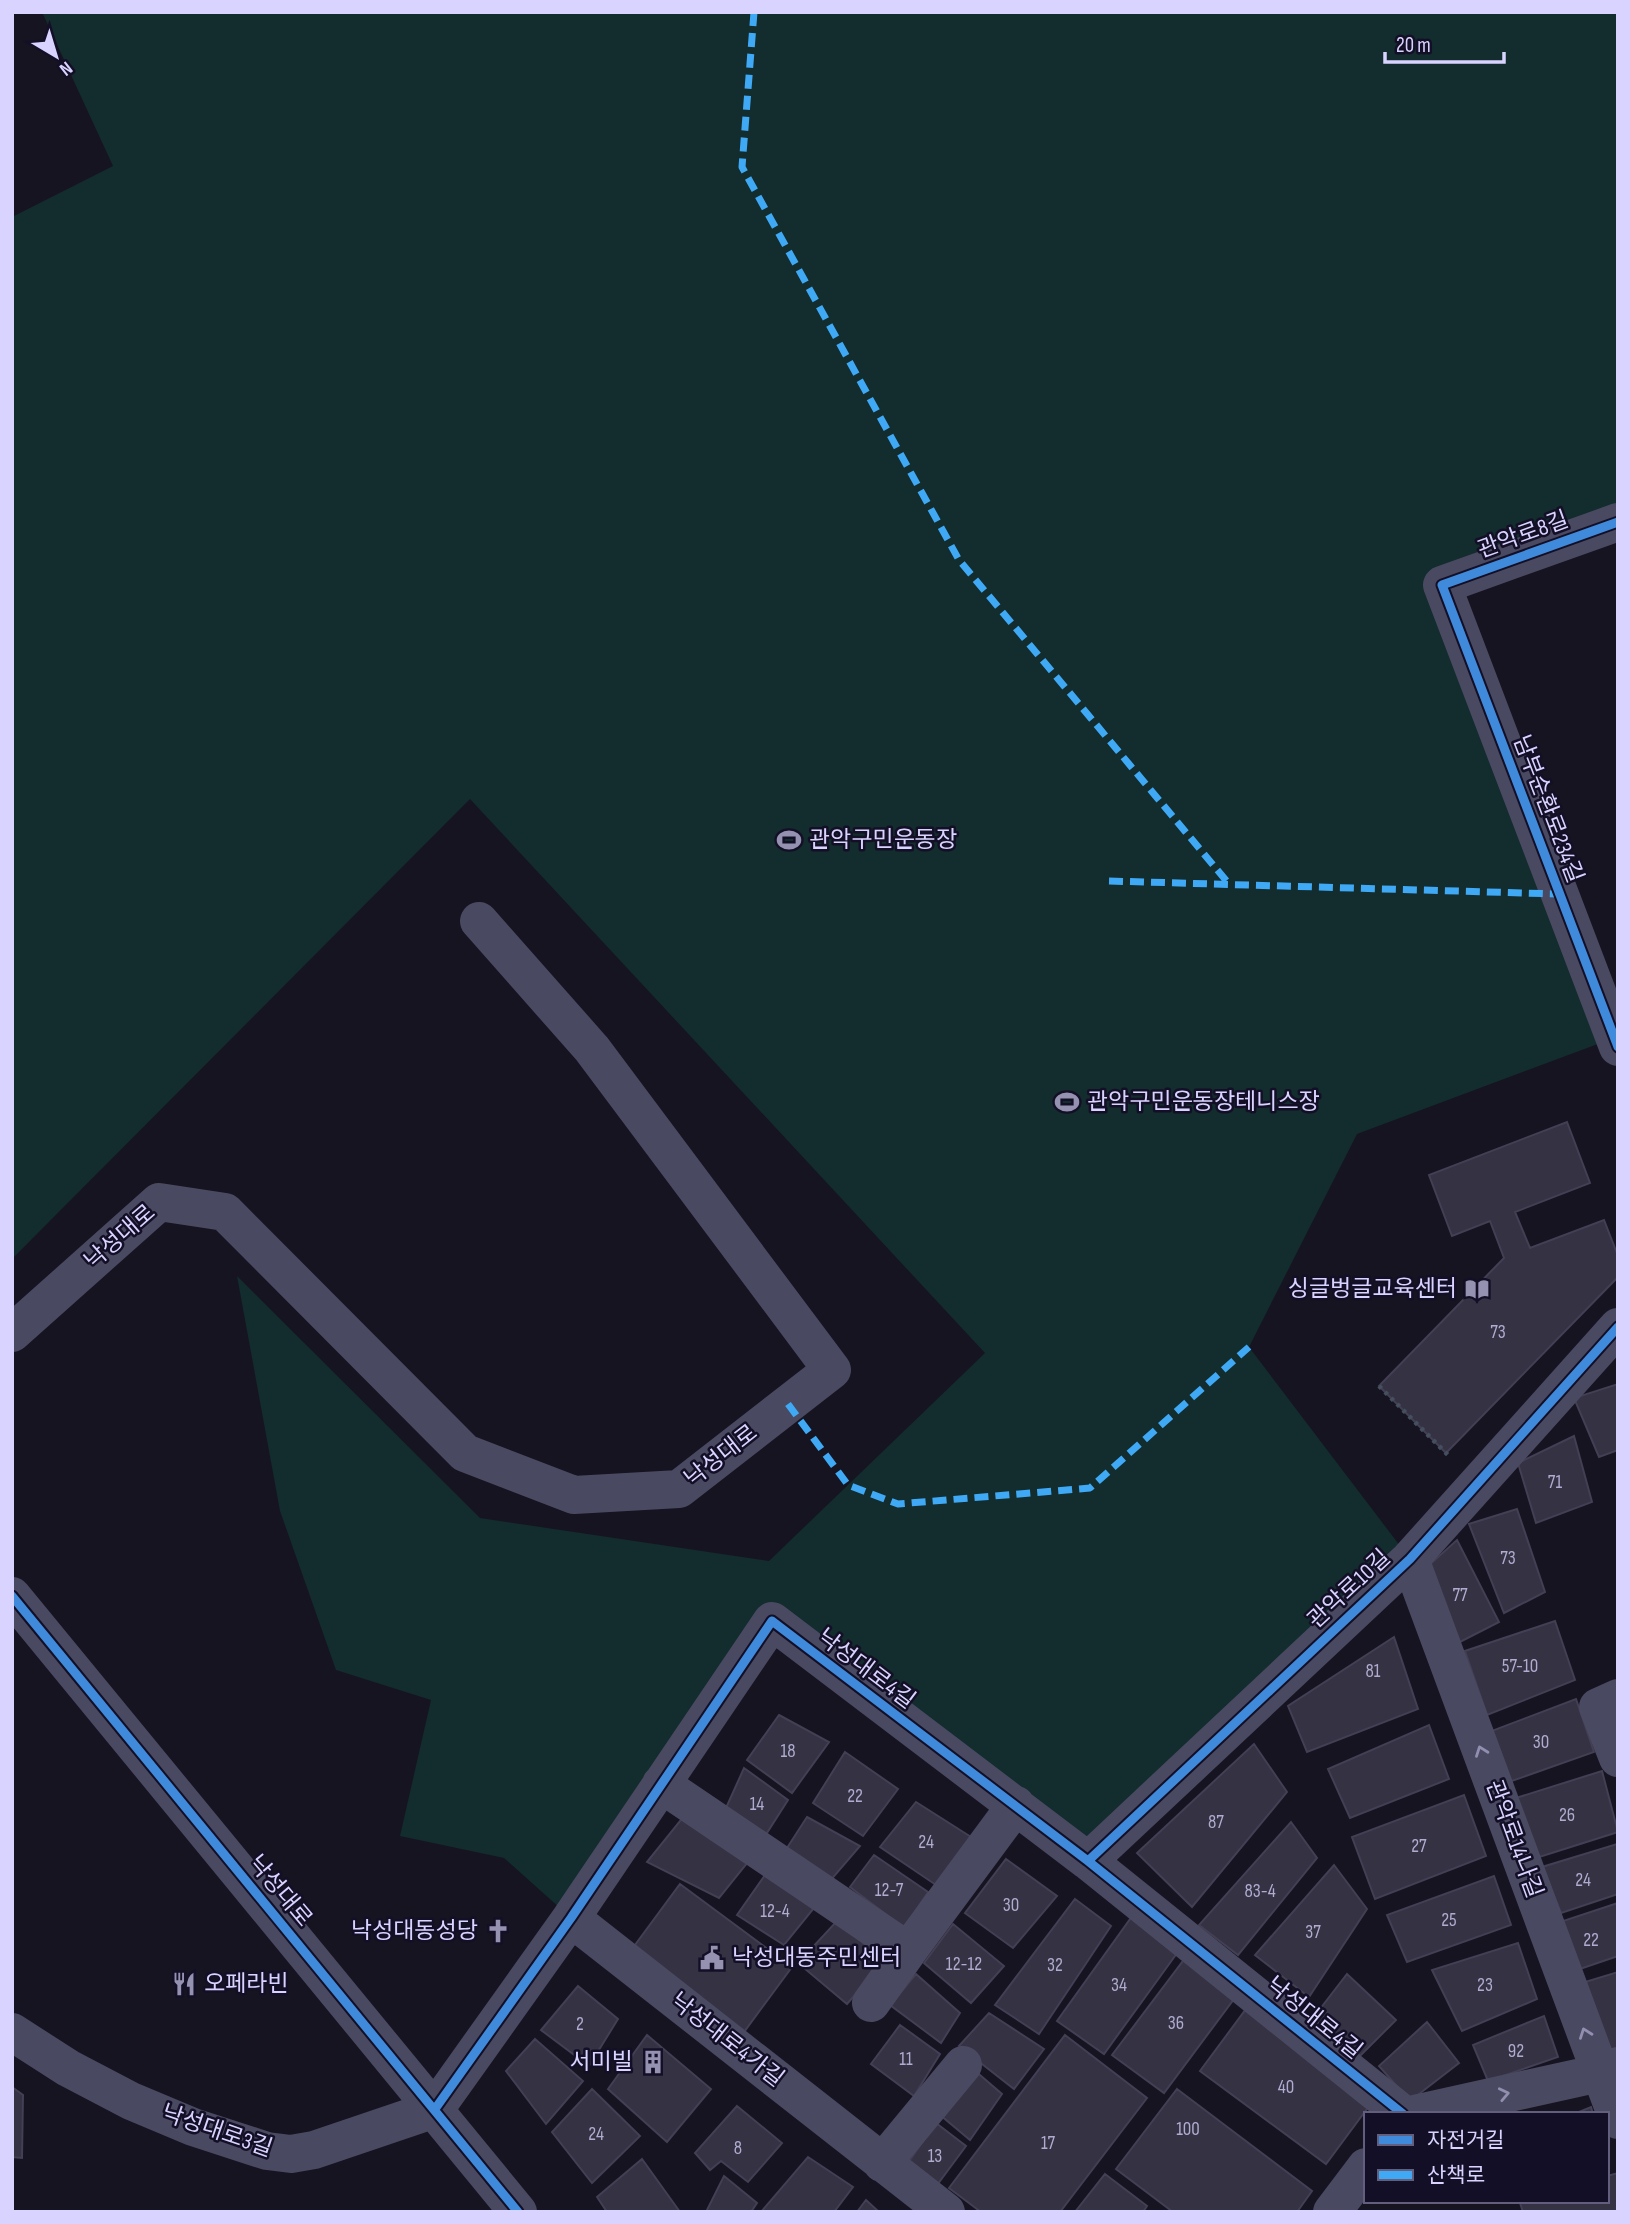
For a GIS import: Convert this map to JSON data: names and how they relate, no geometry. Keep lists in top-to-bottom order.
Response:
{
  "streets": {
    "street": [
      "관악로8길",
      "남부순환로234길",
      "낙성대로",
      "관악로10길",
      "낙성대로4길",
      "관악로14나길",
      "낙성대로4가길",
      "낙성대로3길"
    ]
  },
  "crossings": [
    ["관악로8길", "남부순환로234길"],
    ["낙성대로", "낙성대로4길"],
    ["낙성대로", "낙성대로3길"],
    ["관악로10길", "낙성대로4길"],
    ["관악로10길", "관악로14나길"],
    ["낙성대로4길", "낙성대로4가길"],
    ["낙성대로4길", "낙성대로3길"]
  ],
  "one_way": ["관악로14나길"],
  "places": {
    "sports": ["관악구민운동장", "관악구민운동장테니스장"],
    "library": ["싱글벙글교육센터"],
    "church": ["낙성대동성당"],
    "public building": ["낙성대동주민센터"],
    "restaurant": ["오페라빈"],
    "building": ["서미빌"]
  },
  "house_numbers": [
    "73",
    "71",
    "73",
    "77",
    "57-10",
    "81",
    "30",
    "18",
    "22",
    "14",
    "26",
    "87",
    "24",
    "27",
    "24",
    "12-7",
    "83-4",
    "30",
    "12-4",
    "25",
    "37",
    "22",
    "12-12",
    "32",
    "34",
    "23",
    "36",
    "2",
    "92",
    "11",
    "40",
    "100",
    "24",
    "17",
    "8",
    "13"
  ],
  "legend": ["자전거길", "산책로"],
  "scale_bar": "20 m",
  "north": "bottom right"
}
